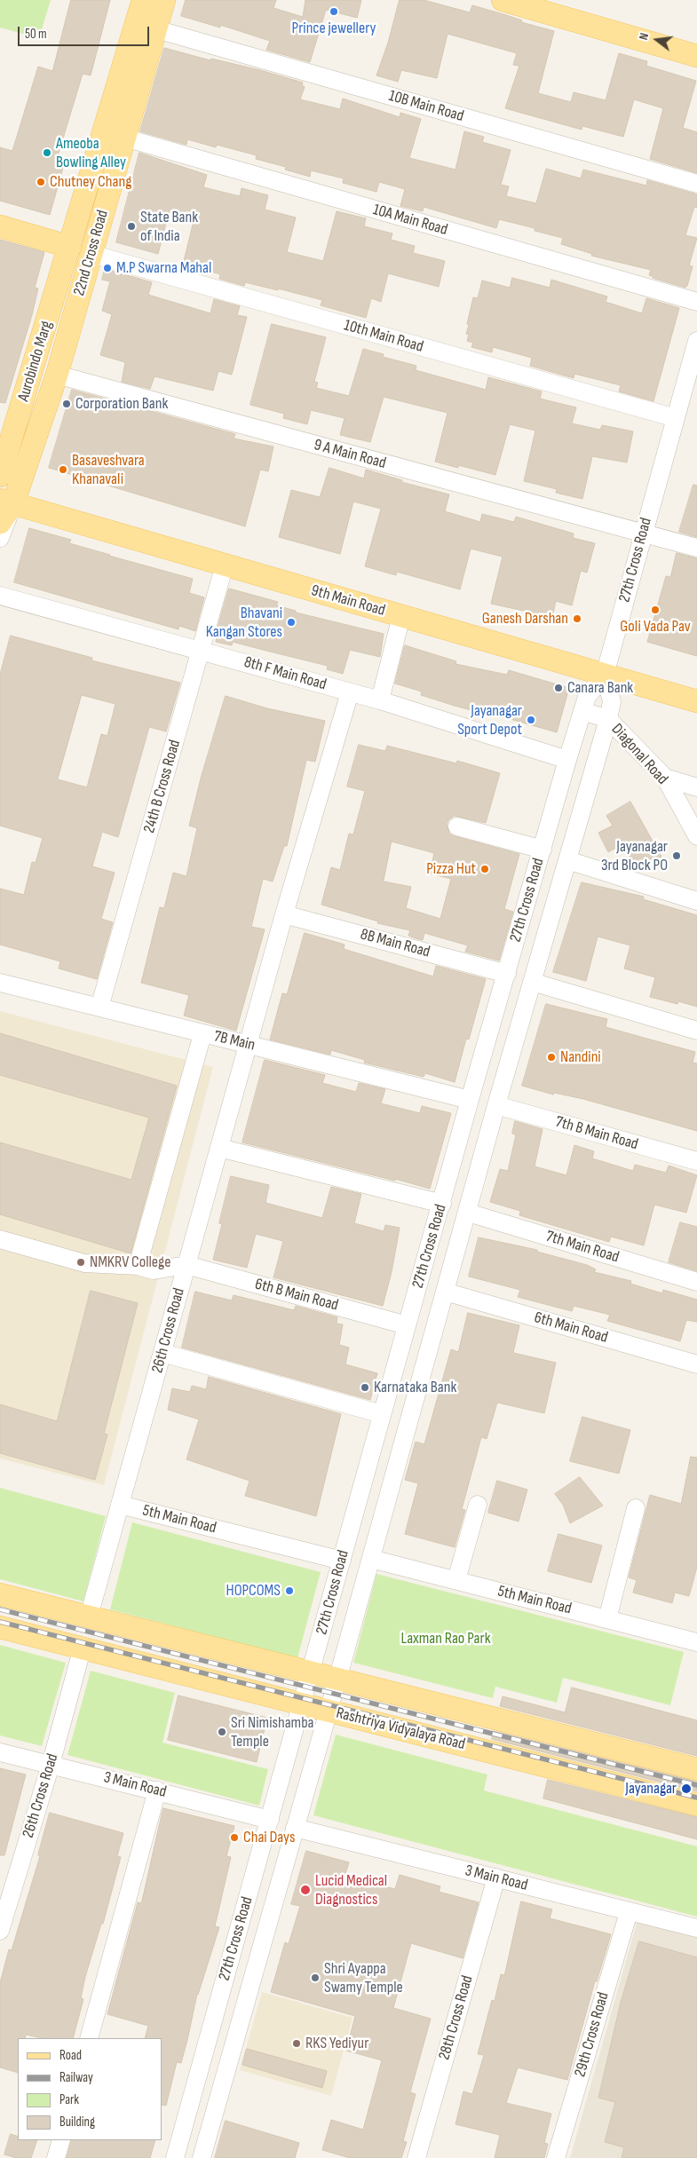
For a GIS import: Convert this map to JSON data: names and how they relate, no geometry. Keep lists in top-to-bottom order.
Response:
{
  "streets": {
    "main road": [
      "22nd Cross Road",
      "Aurobindo Marg",
      "9th Main Road",
      "Rashtriya Vidyalaya Road"
    ],
    "street": [
      "10B Main Road",
      "10A Main Road",
      "10th Main Road",
      "9 A Main Road",
      "27th Cross Road",
      "8th F Main Road",
      "Diagonal Road",
      "24th B Cross Road",
      "8B Main Road",
      "7B Main",
      "7th B Main Road",
      "7th Main Road",
      "6th B Main Road",
      "6th Main Road",
      "26th Cross Road",
      "5th Main Road",
      "3 Main Road",
      "28th Cross Road",
      "29th Cross Road"
    ]
  },
  "crossings": [
    ["10B Main Road", "22nd Cross Road"],
    ["10A Main Road", "22nd Cross Road"],
    ["22nd Cross Road", "10th Main Road"],
    ["22nd Cross Road", "Aurobindo Marg"],
    ["22nd Cross Road", "9 A Main Road"],
    ["22nd Cross Road", "9th Main Road"],
    ["10th Main Road", "27th Cross Road"],
    ["9 A Main Road", "27th Cross Road"],
    ["27th Cross Road", "9th Main Road"],
    ["27th Cross Road", "8th F Main Road"],
    ["27th Cross Road", "Diagonal Road"],
    ["27th Cross Road", "8B Main Road"],
    ["27th Cross Road", "7B Main"],
    ["27th Cross Road", "7th B Main Road"],
    ["27th Cross Road", "7th Main Road"],
    ["27th Cross Road", "6th B Main Road"],
    ["27th Cross Road", "6th Main Road"],
    ["27th Cross Road", "5th Main Road"],
    ["27th Cross Road", "Rashtriya Vidyalaya Road"],
    ["27th Cross Road", "3 Main Road"],
    ["9th Main Road", "24th B Cross Road"],
    ["8th F Main Road", "24th B Cross Road"],
    ["8th F Main Road", "26th Cross Road"],
    ["24th B Cross Road", "7B Main"],
    ["8B Main Road", "26th Cross Road"],
    ["7B Main", "26th Cross Road"],
    ["6th B Main Road", "26th Cross Road"],
    ["26th Cross Road", "5th Main Road"],
    ["26th Cross Road", "3 Main Road"],
    ["3 Main Road", "28th Cross Road"],
    ["3 Main Road", "29th Cross Road"]
  ],
  "parks": ["Laxman Rao Park"],
  "places": [
    "Prince jewellery",
    "Ameoba Bowling Alley",
    "Chutney Chang",
    "State Bank of India",
    "M.P Swarna Mahal",
    "Corporation Bank",
    "Basaveshvara Khanavali",
    "Goli Vada Pav",
    "Ganesh Darshan",
    "Bhavani Kangan Stores",
    "Canara Bank",
    "Jayanagar Sport Depot",
    "Jayanagar 3rd Block PO",
    "Pizza Hut",
    "Nandini",
    "NMKRV College",
    "Karnataka Bank",
    "HOPCOMS",
    "Sri Nimishamba Temple",
    "Jayanagar",
    "Chai Days",
    "Lucid Medical Diagnostics",
    "Shri Ayappa Swamy Temple",
    "RKS Yediyur"
  ],
  "legend": [
    "Road",
    "Railway",
    "Park",
    "Building"
  ],
  "scale_bar": "50 m",
  "north": "left"
}
